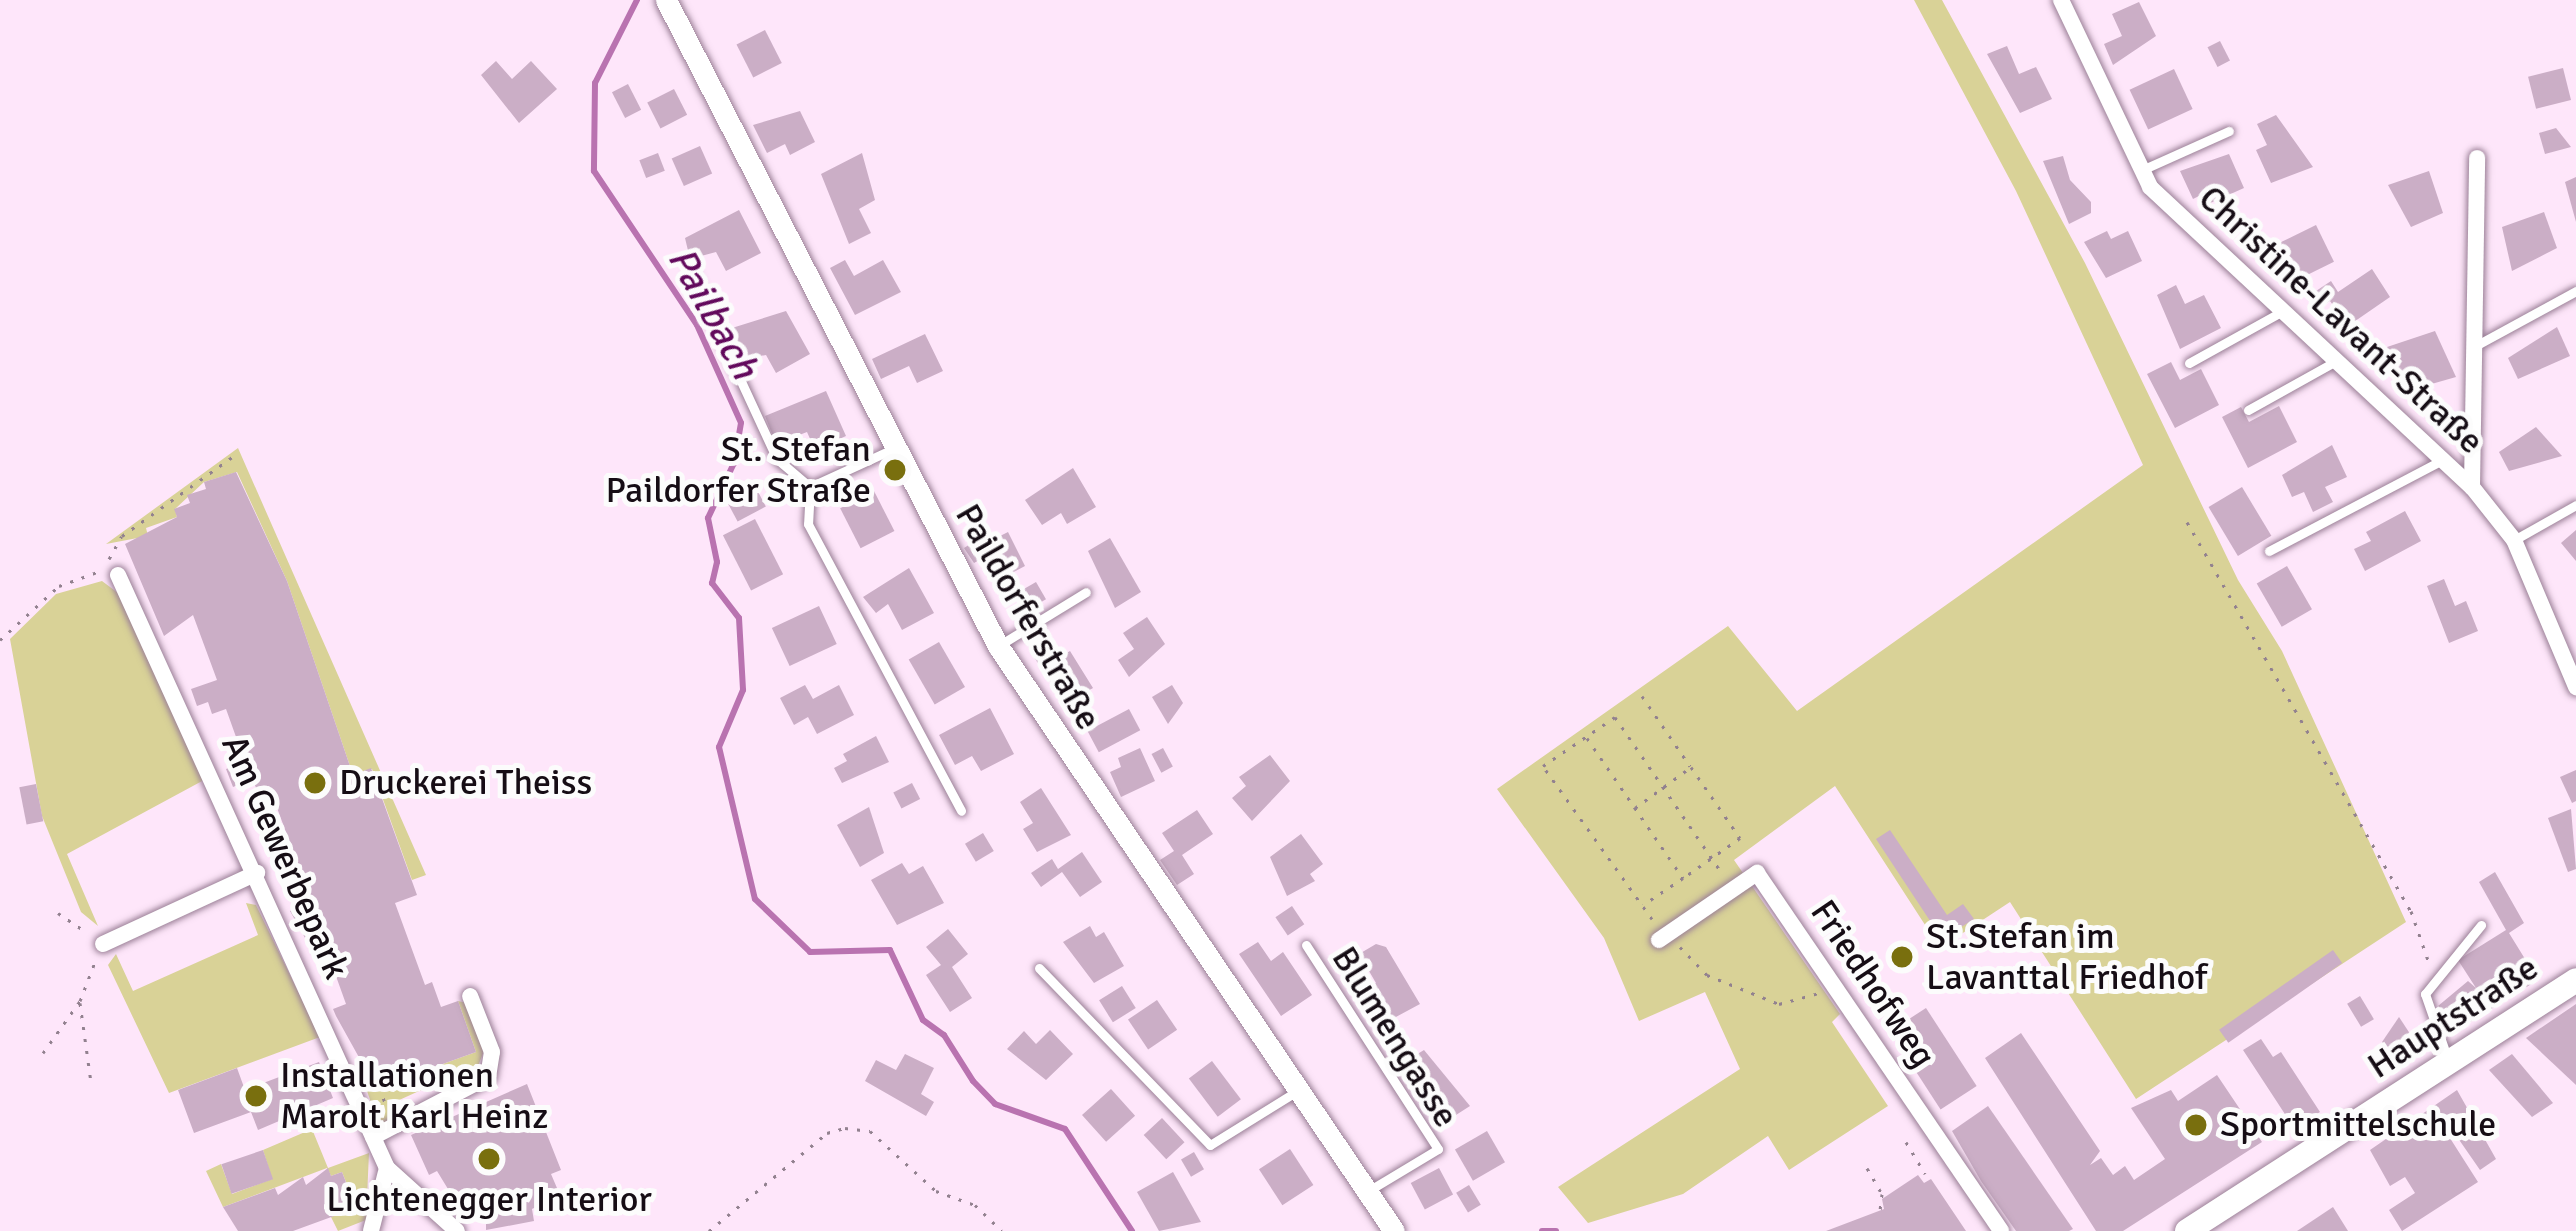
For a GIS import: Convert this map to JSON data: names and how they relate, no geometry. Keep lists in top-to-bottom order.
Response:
{
  "streets": {
    "main road": ["Hauptstraße"],
    "street": [
      "Christine-Lavant-Straße",
      "Paildorferstraße",
      "Am Gewerbepark",
      "Friedhofweg"
    ],
    "lane": ["Blumengasse"]
  },
  "crossings": [
    ["Paildorferstraße", "Blumengasse"]
  ],
  "water": ["Pailbach"],
  "places": [
    "St. Stefan Paildorfer Straße",
    "Druckerei Theiss",
    "St.Stefan im Lavanttal Friedhof",
    "Installationen Marolt Karl Heinz",
    "Sportmittelschule",
    "Lichtenegger Interior"
  ]
}
